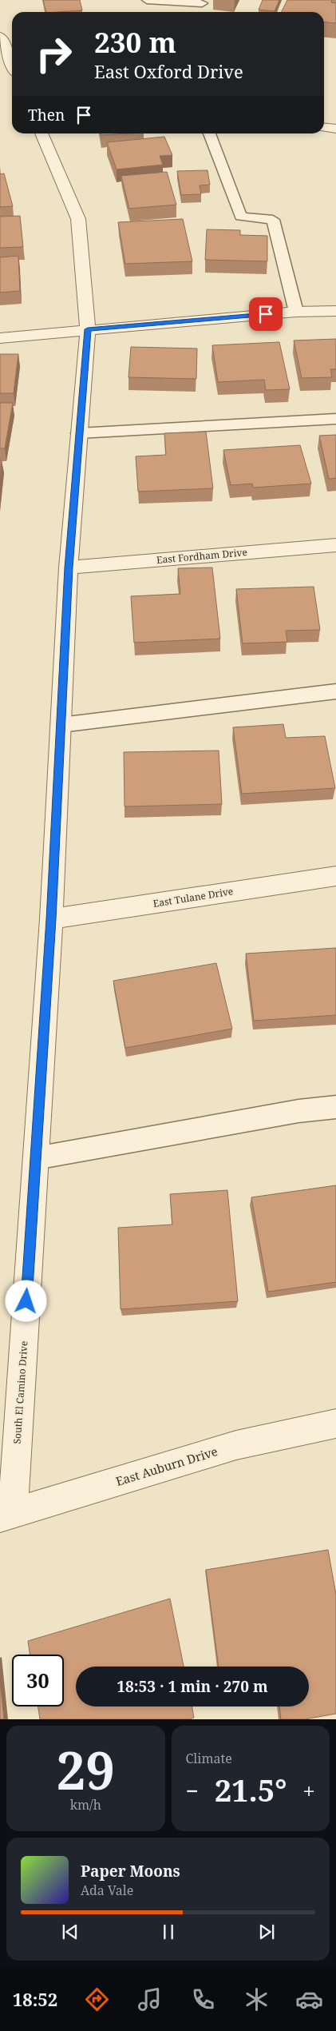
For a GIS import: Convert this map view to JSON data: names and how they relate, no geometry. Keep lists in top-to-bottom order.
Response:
{
  "streets": {
    "street": [
      "East Fordham Drive",
      "East Tulane Drive",
      "South El Camino Drive",
      "East Auburn Drive"
    ]
  },
  "crossings": [
    ["East Fordham Drive", "South El Camino Drive"],
    ["East Tulane Drive", "South El Camino Drive"],
    ["South El Camino Drive", "East Auburn Drive"]
  ],
  "page": {
    "turn": ["230 m", "East Oxford Drive"],
    "then": "Then",
    "limit": "30",
    "trip": "18:53 · 1 min · 270 m",
    "tile": [
      ["29", "km/h"],
      "Climate"
    ],
    "heat": ["−", "21.5°", "+"],
    "song": ["Paper Moons", "Ada Vale"],
    "tabs": "18:52"
  }
}
